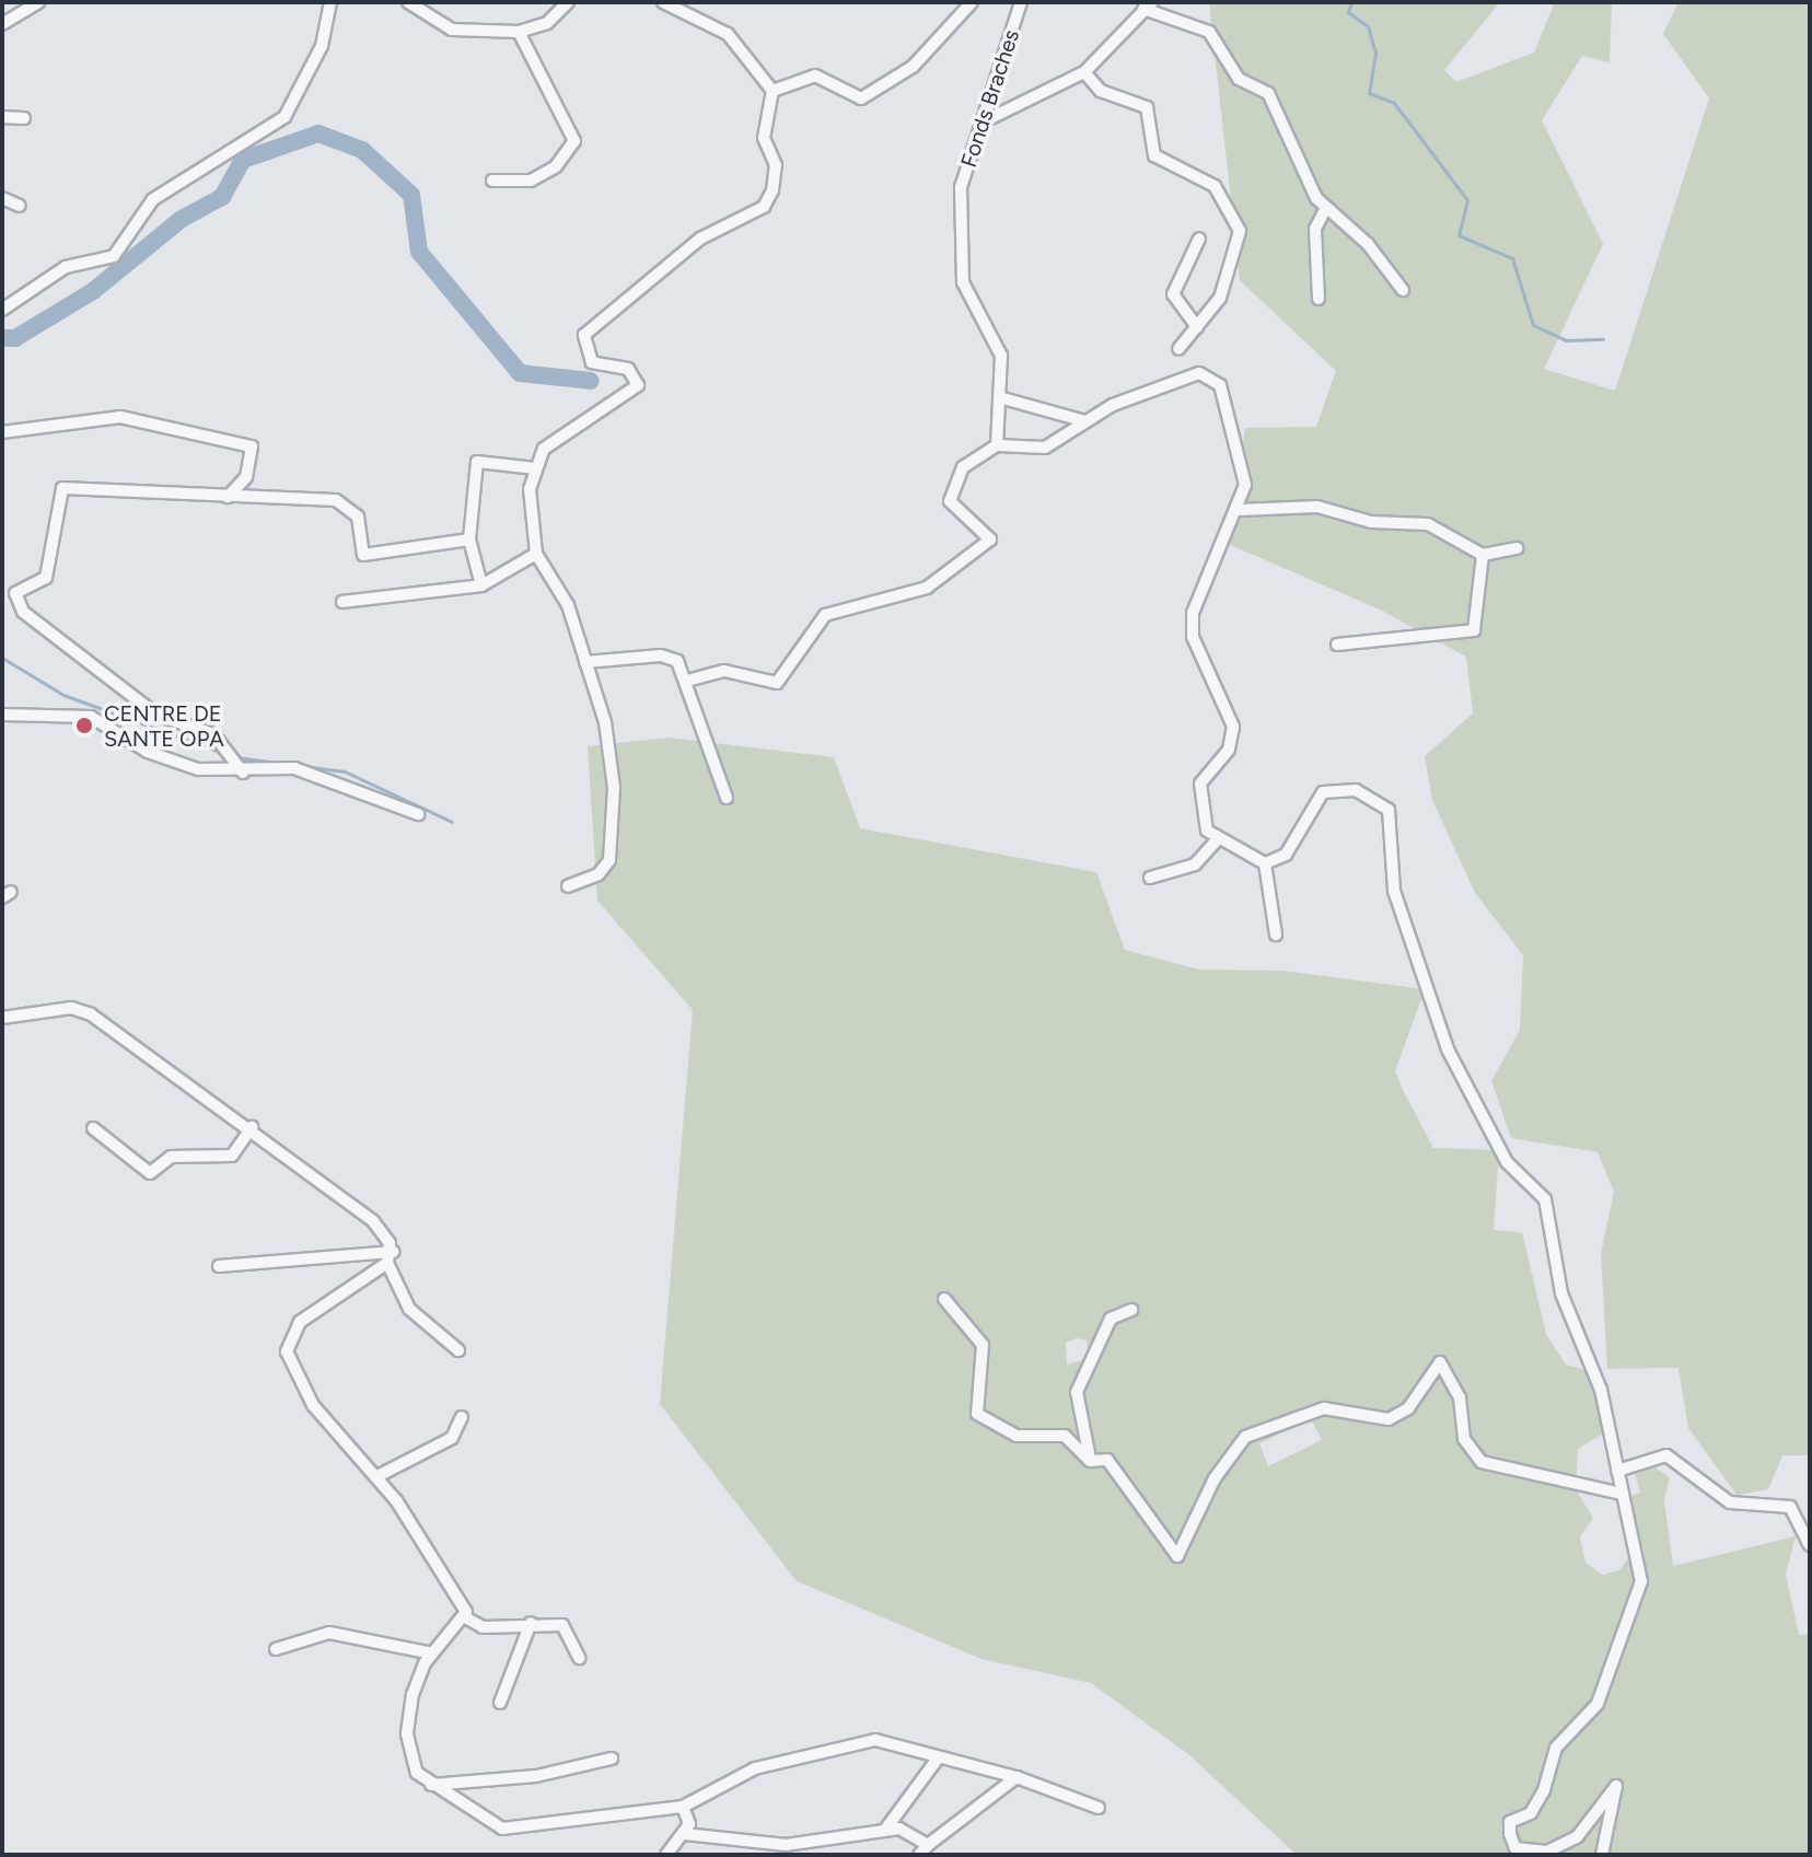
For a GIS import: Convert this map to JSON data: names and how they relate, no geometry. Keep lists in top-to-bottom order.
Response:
{
  "streets": {
    "street": ["Fonds Braches"]
  },
  "places": ["CENTRE DE SANTE OPA"]
}
